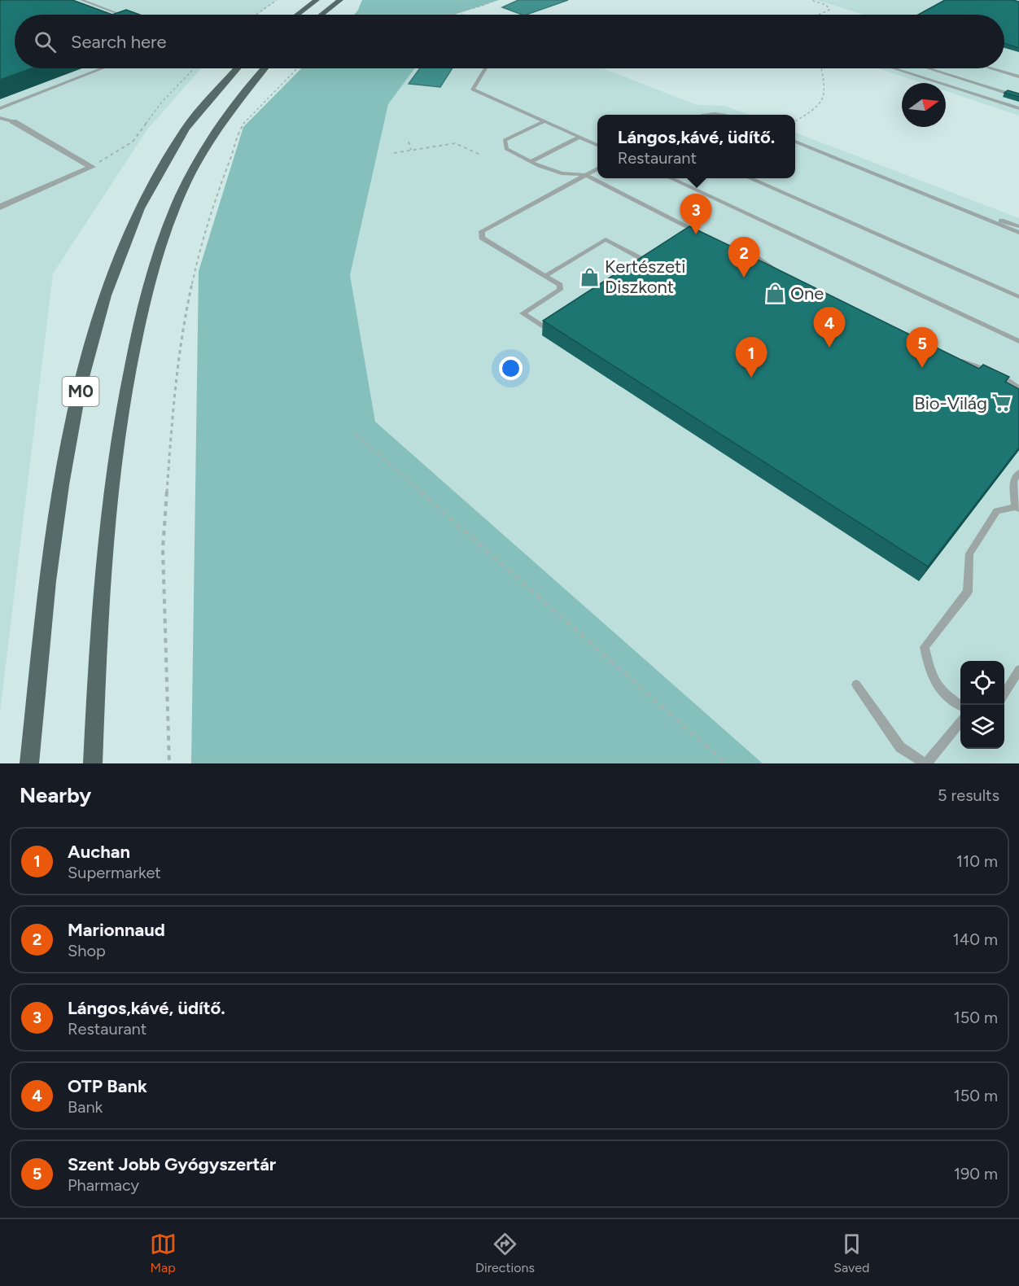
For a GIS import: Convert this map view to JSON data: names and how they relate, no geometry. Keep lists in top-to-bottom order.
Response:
{
  "streets": {
    "highway": ["M0"]
  },
  "places": {
    "shop": ["Kertészeti Diszkont", "One"],
    "supermarket": ["Bio-Világ"]
  },
  "north": "right",
  "page": {
    "search": "Search here",
    "popup": ["Lángos,kávé, üdítő.", "Restaurant"],
    "pins": [
      "3",
      "2",
      "4",
      "5",
      "1"
    ],
    "heading": ["Nearby", "5 results"],
    "list": [
      {
        "mark": "1",
        "name": "Auchan",
        "note": "Supermarket",
        "value": "110 m"
      },
      {
        "mark": "2",
        "name": "Marionnaud",
        "note": "Shop",
        "value": "140 m"
      },
      {
        "mark": "3",
        "name": "Lángos,kávé, üdítő.",
        "note": "Restaurant",
        "value": "150 m"
      },
      {
        "mark": "4",
        "name": "OTP Bank",
        "note": "Bank",
        "value": "150 m"
      },
      {
        "mark": "5",
        "name": "Szent Jobb Gyógyszertár",
        "note": "Pharmacy",
        "value": "190 m"
      }
    ],
    "nav": ["Map", "Directions", "Saved"]
  }
}
